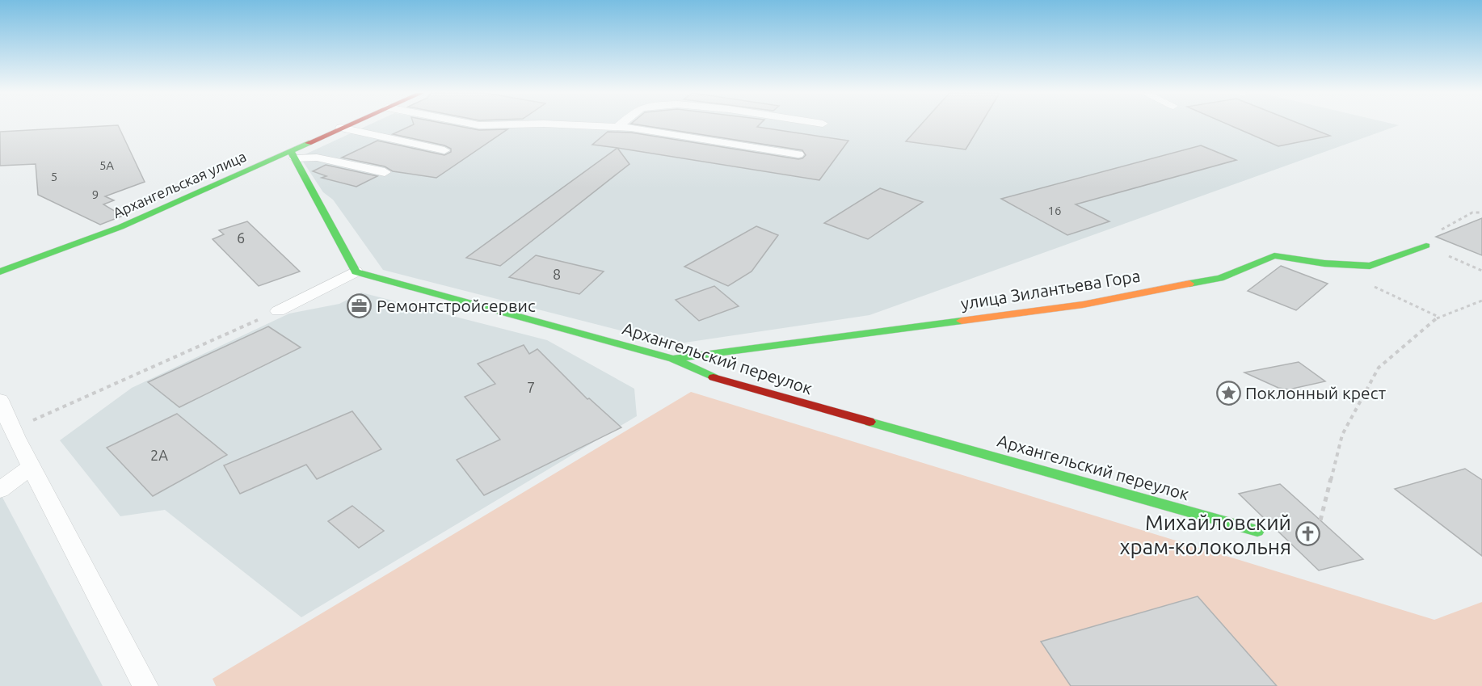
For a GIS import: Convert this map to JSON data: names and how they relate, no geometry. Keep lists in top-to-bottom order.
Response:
{
  "streets": {
    "street": ["Архангельская улица", "улица Зилантьева Гора", "Архангельский переулок"]
  },
  "crossings": [
    ["улица Зилантьева Гора", "Архангельский переулок"]
  ],
  "places": {
    "office": ["Ремонтстройсервис"],
    "place": ["Поклонный крест"],
    "church": ["Михайловский храм-колокольня"]
  },
  "house_numbers": [
    "5А",
    "5",
    "9",
    "16",
    "6",
    "8",
    "7",
    "2А"
  ]
}
